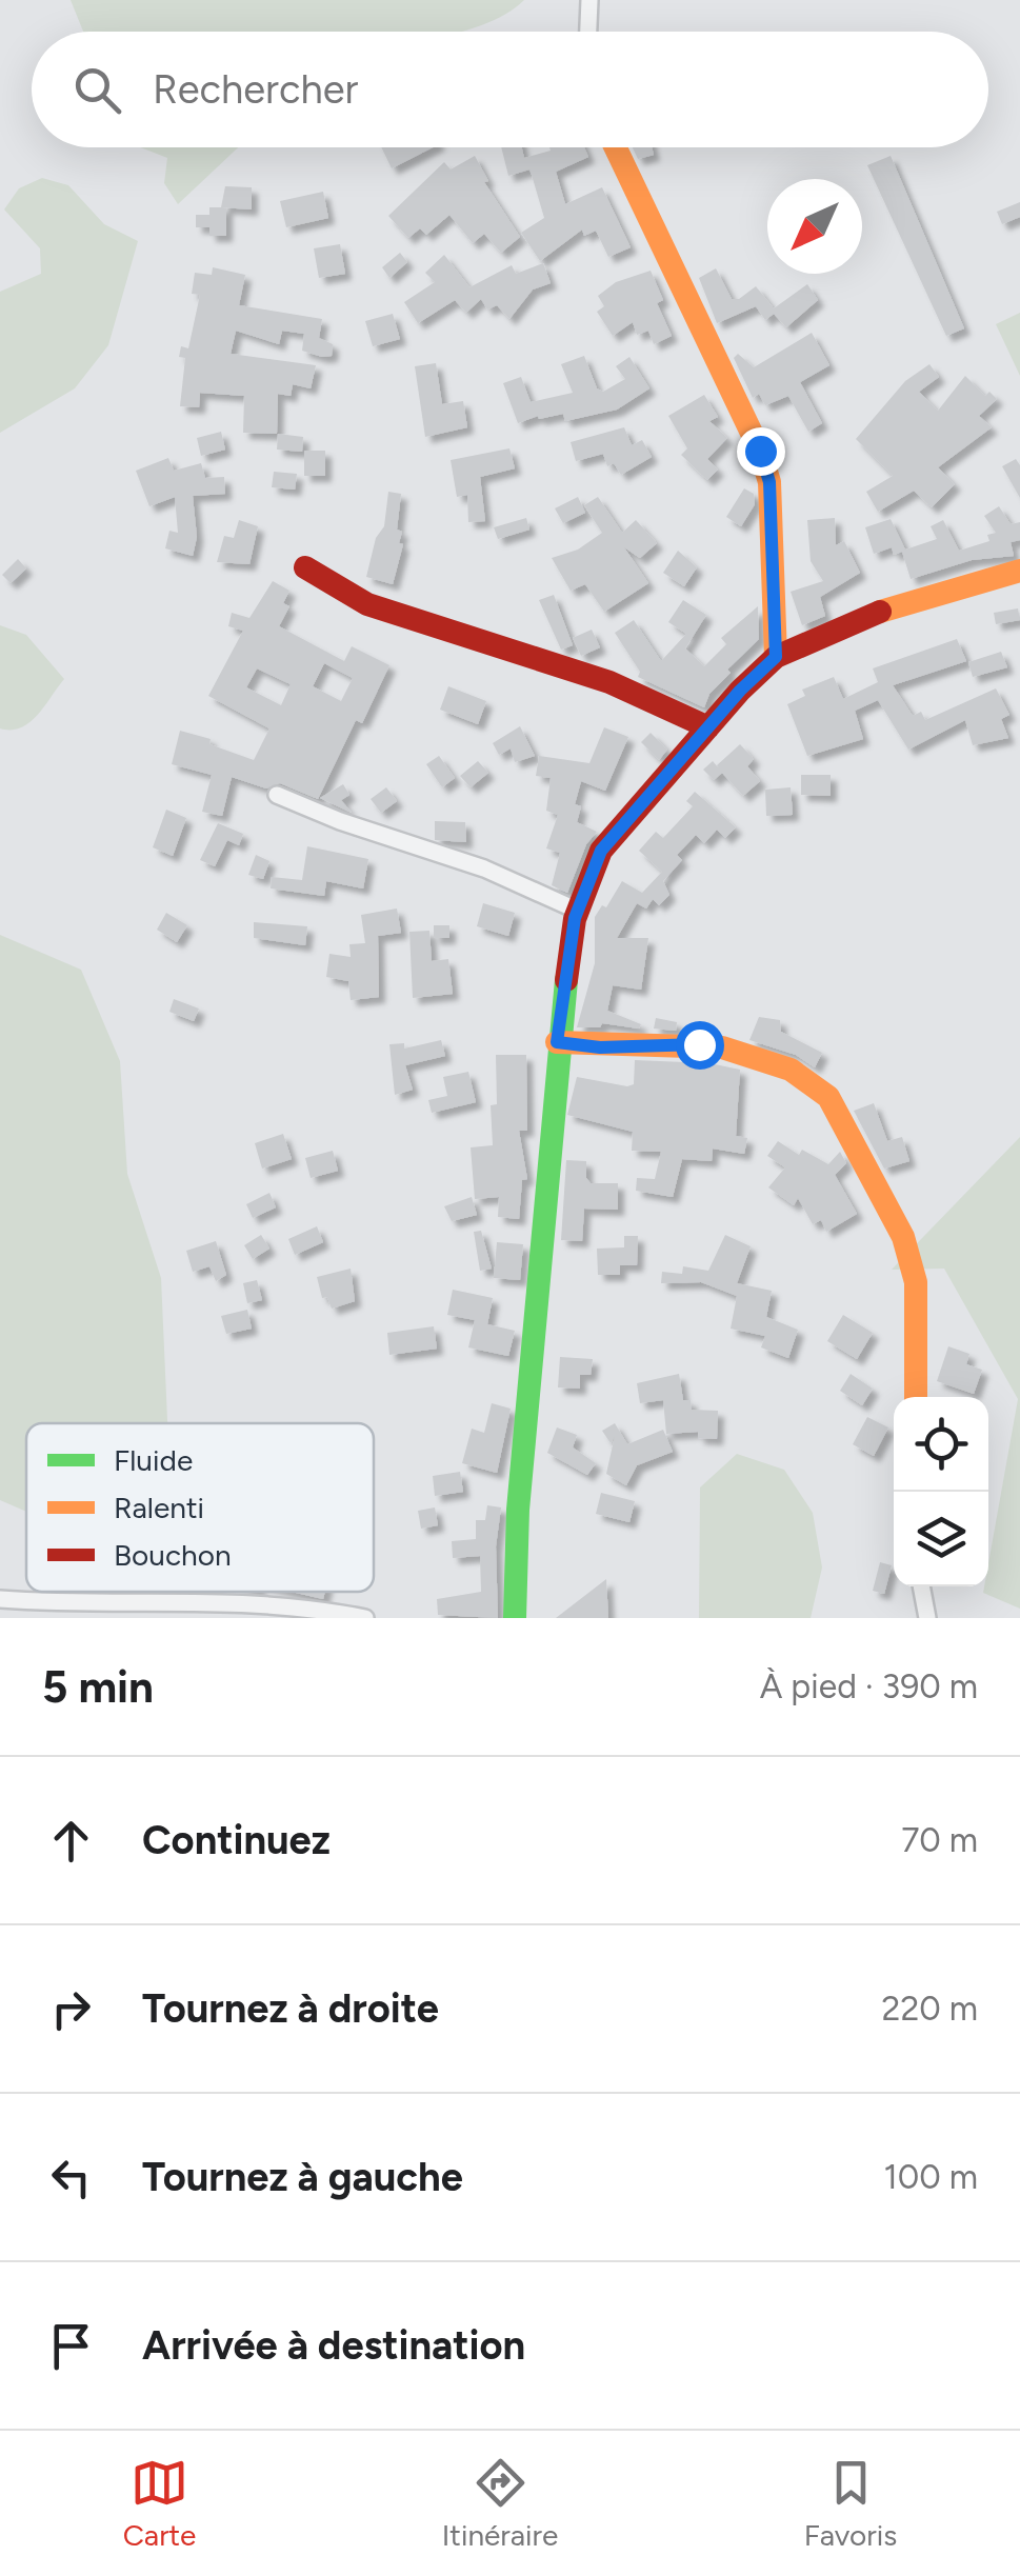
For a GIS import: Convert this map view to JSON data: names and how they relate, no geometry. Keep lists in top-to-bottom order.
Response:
{
  "legend": ["Fluide", "Ralenti", "Bouchon"],
  "north": "bottom left",
  "page": {
    "search": "Rechercher",
    "heading": ["5 min", "À pied · 390 m"],
    "list": [
      ["Continuez", "70 m"],
      ["Tournez à droite", "220 m"],
      ["Tournez à gauche", "100 m"],
      "Arrivée à destination"
    ],
    "nav": ["Carte", "Itinéraire", "Favoris"]
  }
}
